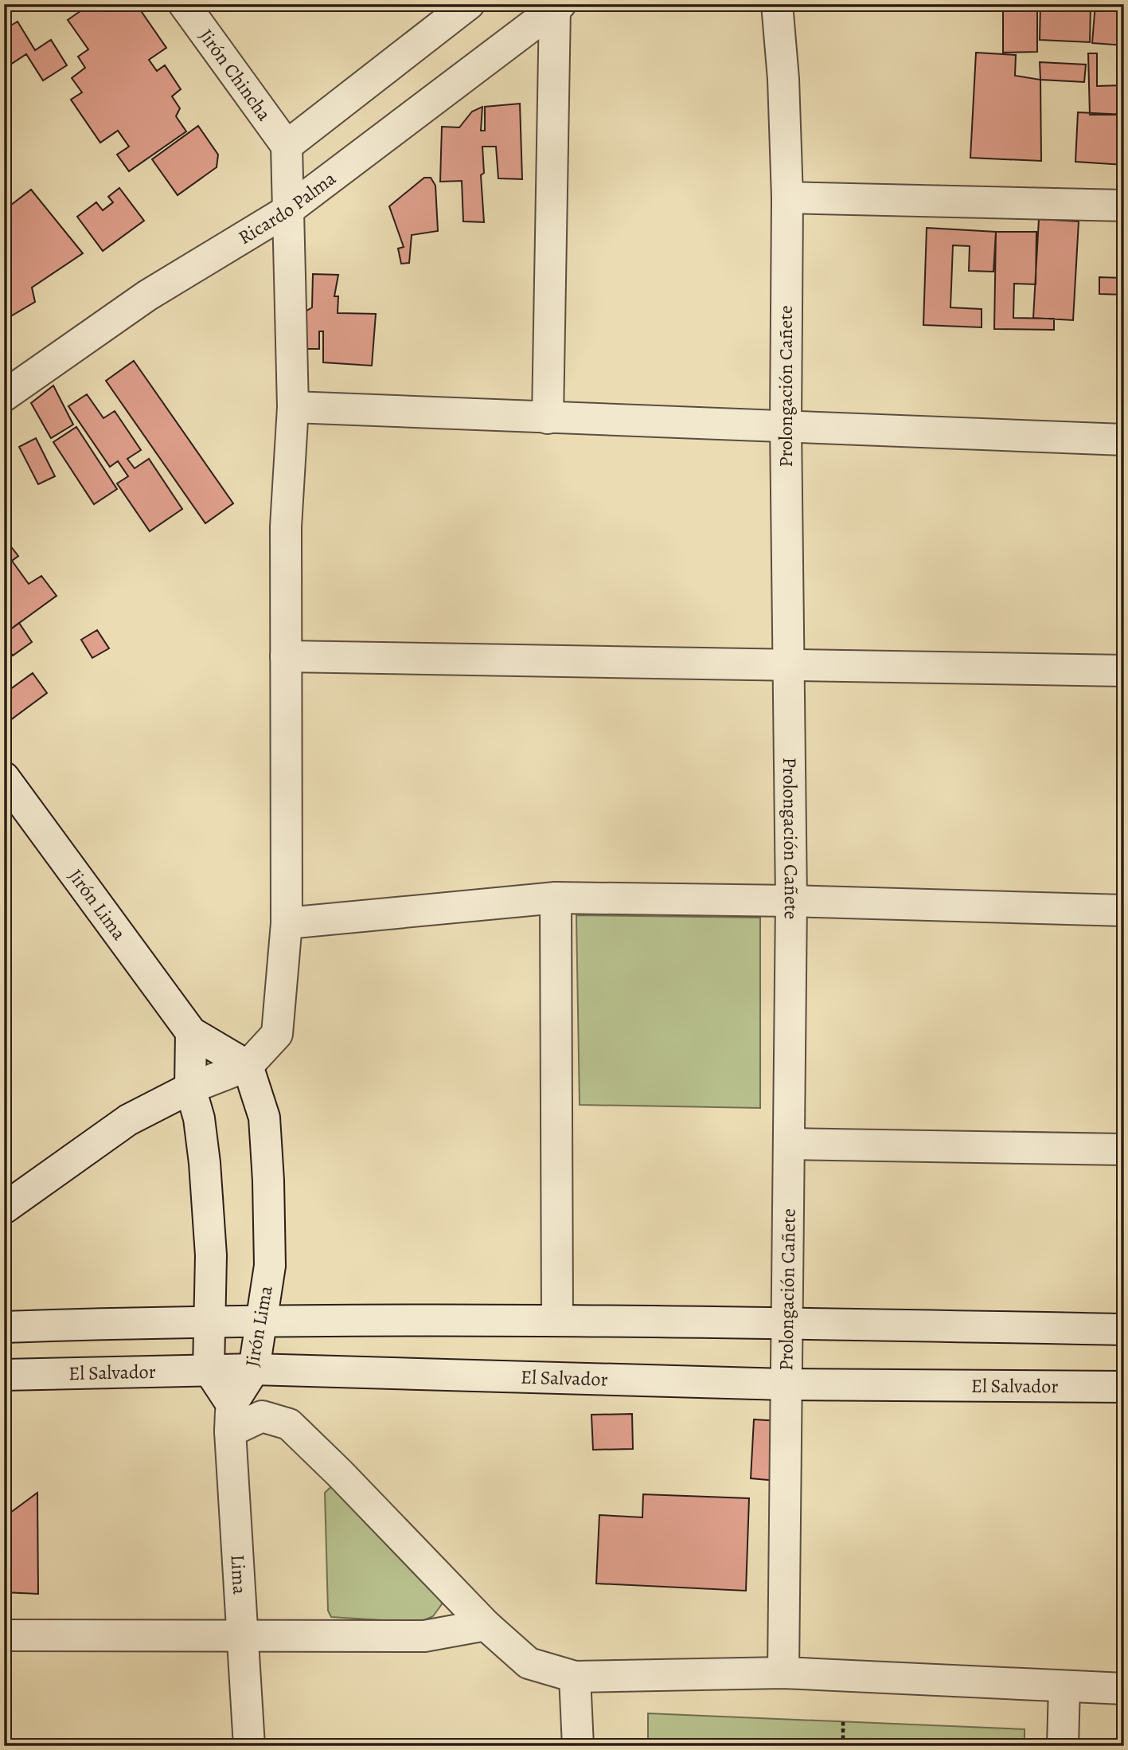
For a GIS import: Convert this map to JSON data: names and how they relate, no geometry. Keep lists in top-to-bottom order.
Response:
{
  "streets": {
    "street": [
      "Jirón Chincha",
      "Ricardo Palma",
      "Prolongación Cañete",
      "Jirón Lima",
      "El Salvador",
      "Lima"
    ]
  },
  "crossings": [
    ["Prolongación Cañete", "El Salvador"],
    ["Jirón Lima", "El Salvador"],
    ["Jirón Lima", "Lima"]
  ]
}
